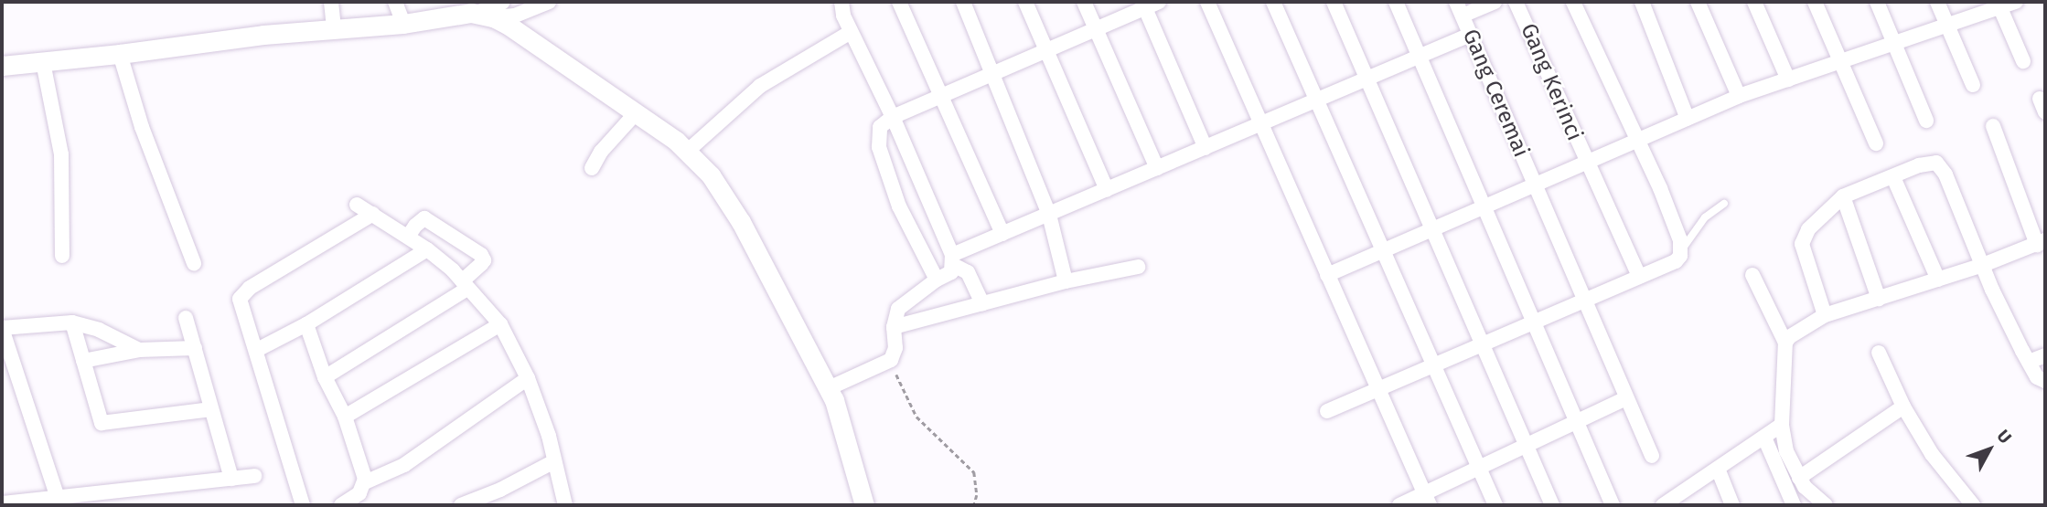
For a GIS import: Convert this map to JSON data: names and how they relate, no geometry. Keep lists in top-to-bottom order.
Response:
{
  "streets": {
    "street": ["Gang Kerinci", "Gang Ceremai"]
  },
  "north": "top right"
}
